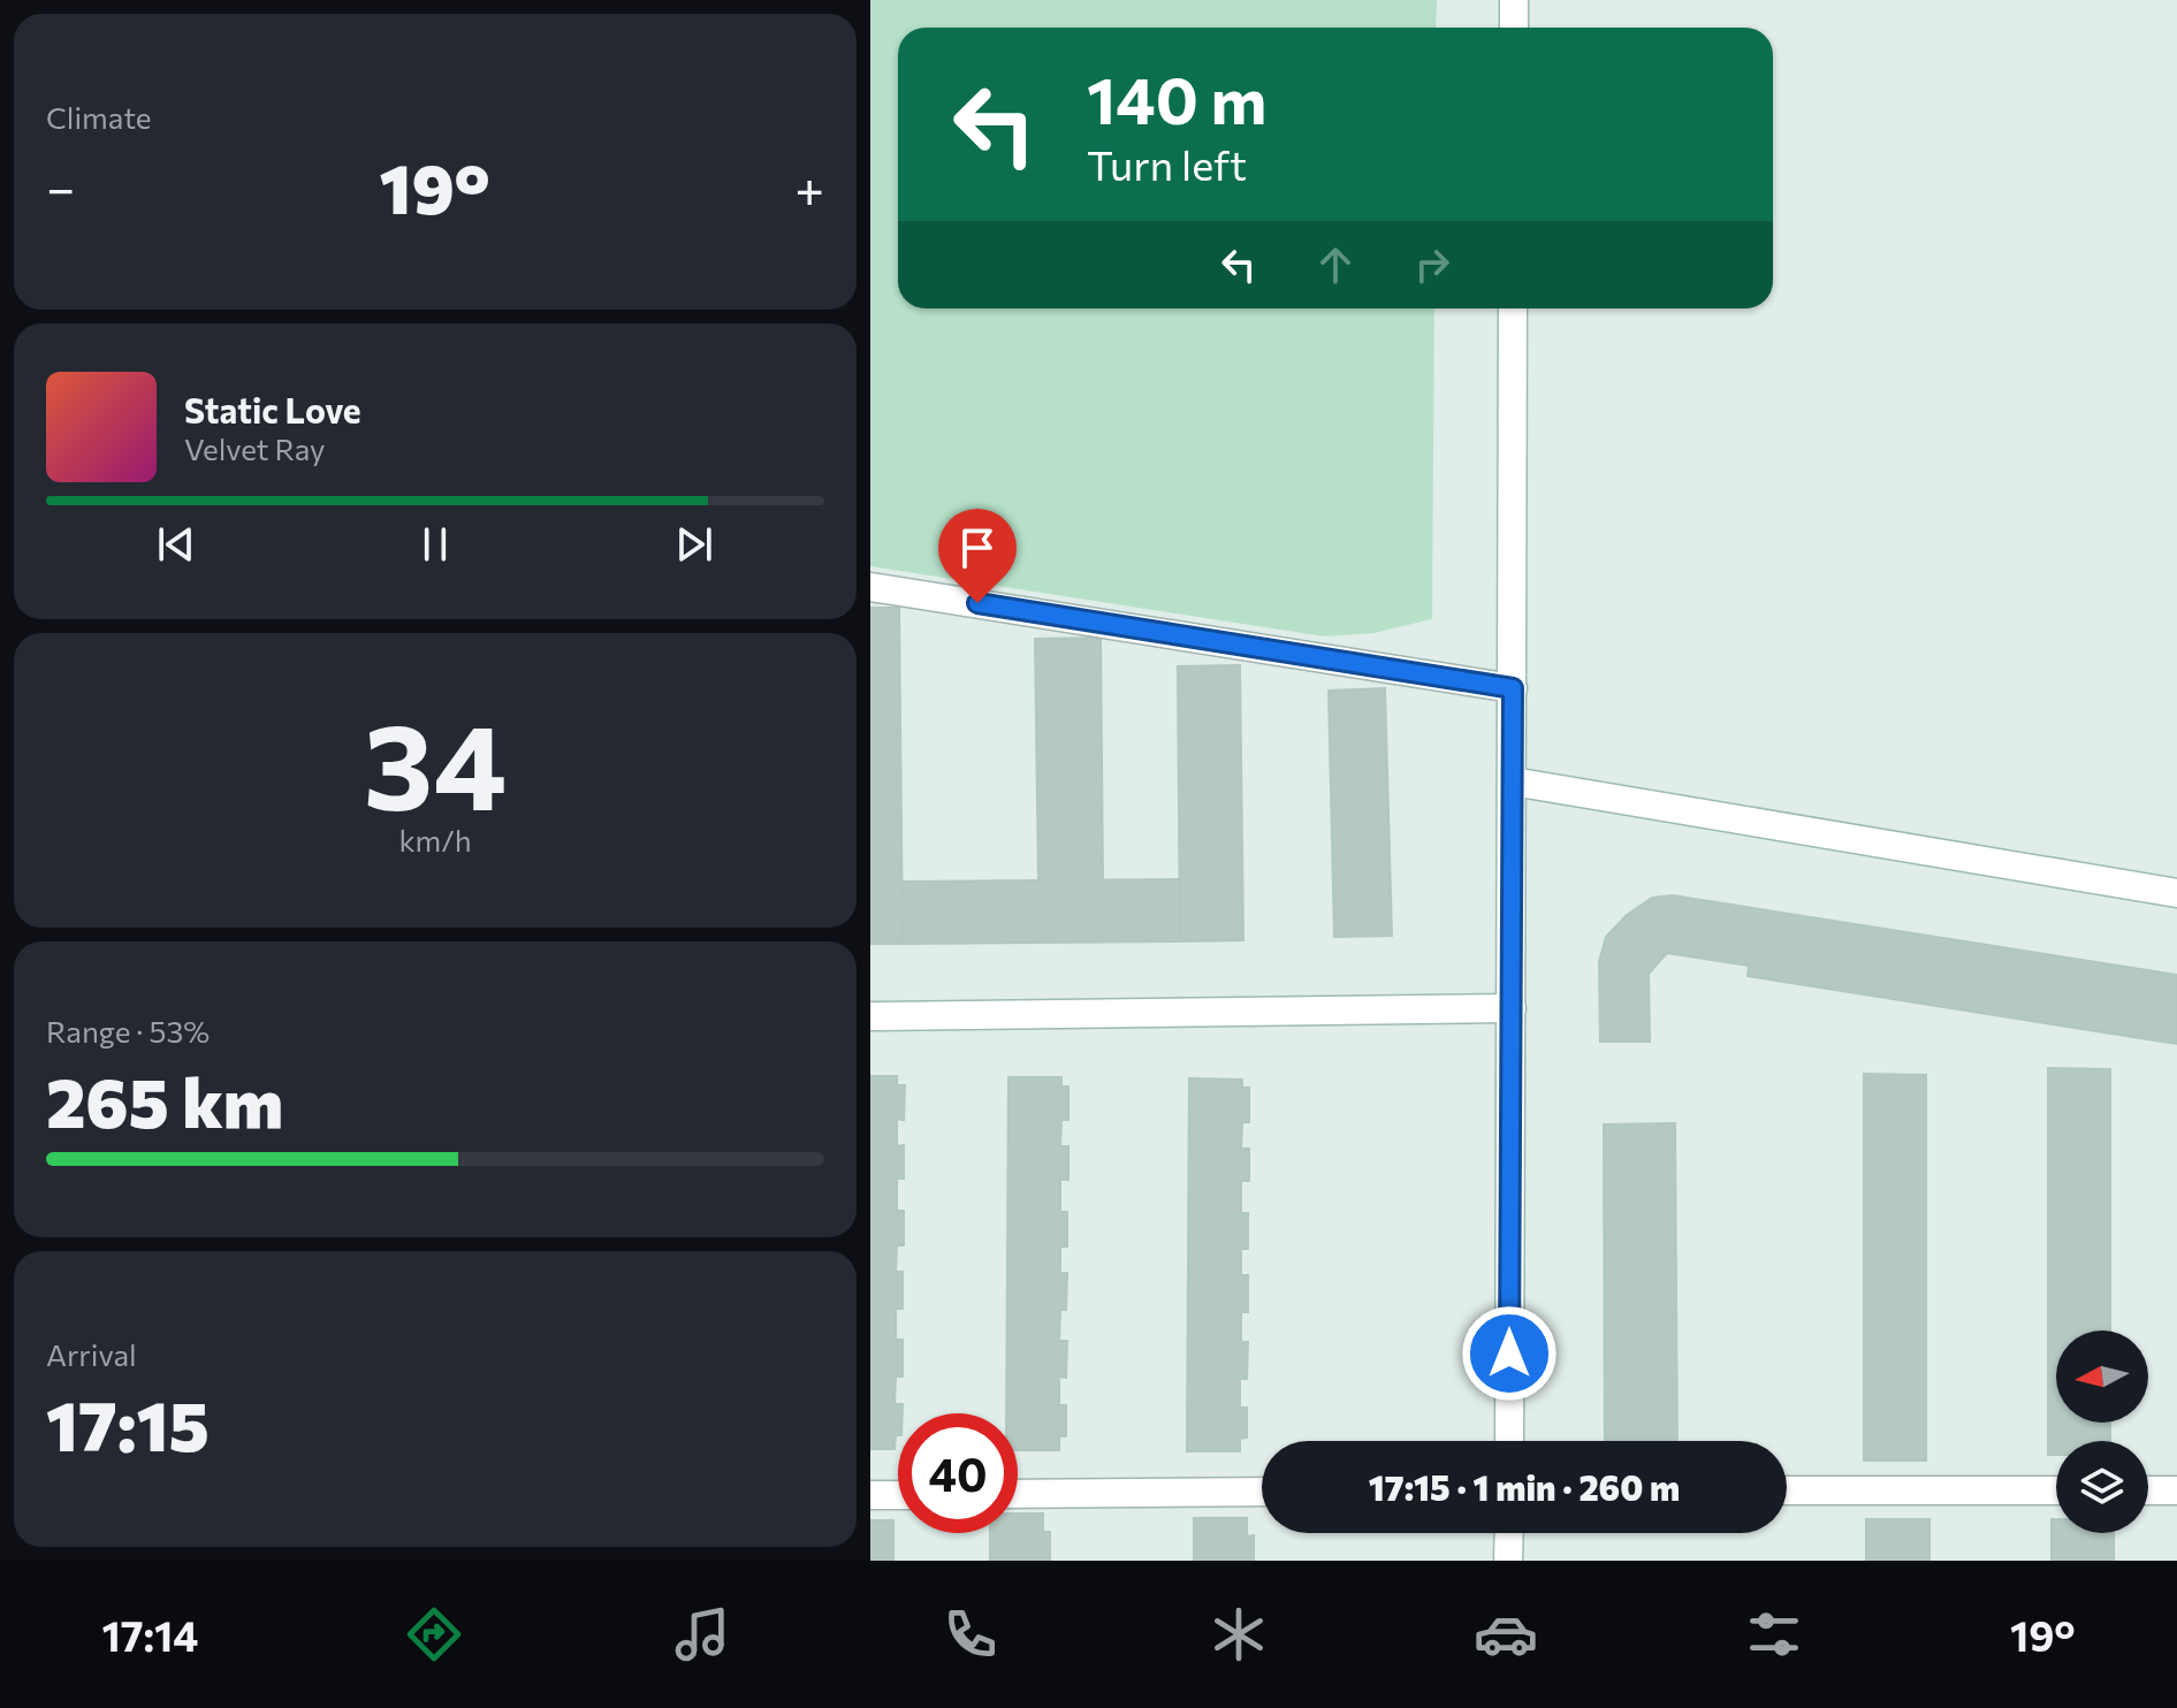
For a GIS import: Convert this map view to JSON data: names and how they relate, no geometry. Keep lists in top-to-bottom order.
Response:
{
  "north": "left",
  "page": {
    "tile": [
      "Climate",
      ["34", "km/h"],
      ["Range · 53%", "265 km"],
      ["Arrival", "17:15"]
    ],
    "turn": ["140 m", "Turn left"],
    "heat": ["−", "19°", "+"],
    "song": ["Static Love", "Velvet Ray"],
    "limit": "40",
    "trip": "17:15 · 1 min · 260 m",
    "tabs": ["17:14", "19°"]
  }
}
